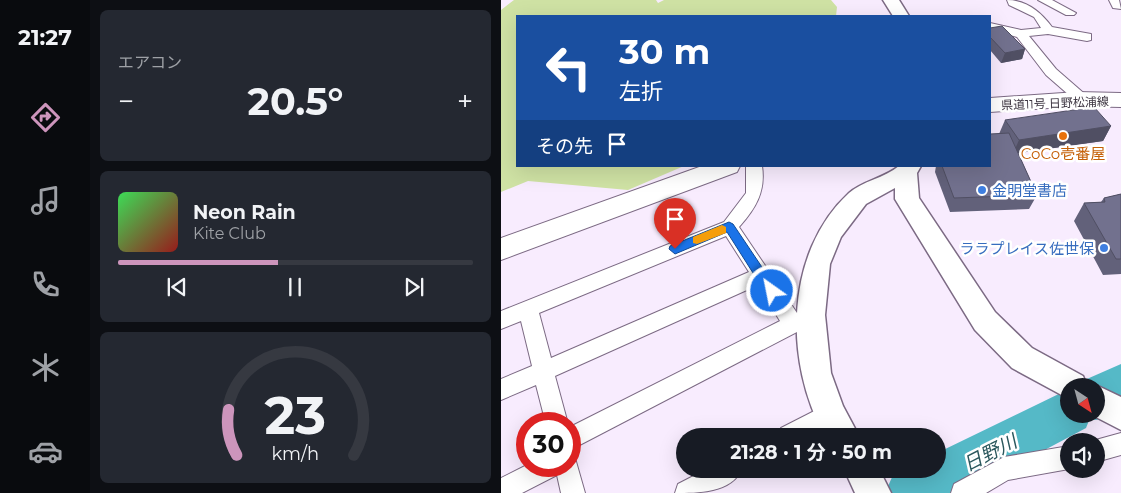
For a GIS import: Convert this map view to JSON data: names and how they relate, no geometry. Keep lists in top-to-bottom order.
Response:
{
  "streets": {
    "main road": ["県道11号 日野松浦線"]
  },
  "water": ["日野川"],
  "places": ["CoCo壱番屋", "金明堂書店", "ララプレイス佐世保"],
  "north": "bottom right",
  "page": {
    "tabs": "21:27",
    "tile": "エアコン",
    "turn": ["30 m", "左折"],
    "heat": ["−", "20.5°", "+"],
    "then": "その先",
    "song": ["Neon Rain", "Kite Club"],
    "limit": "30",
    "trip": "21:28 · 1 分 · 50 m",
    "gauge": ["23", "km/h"]
  }
}
